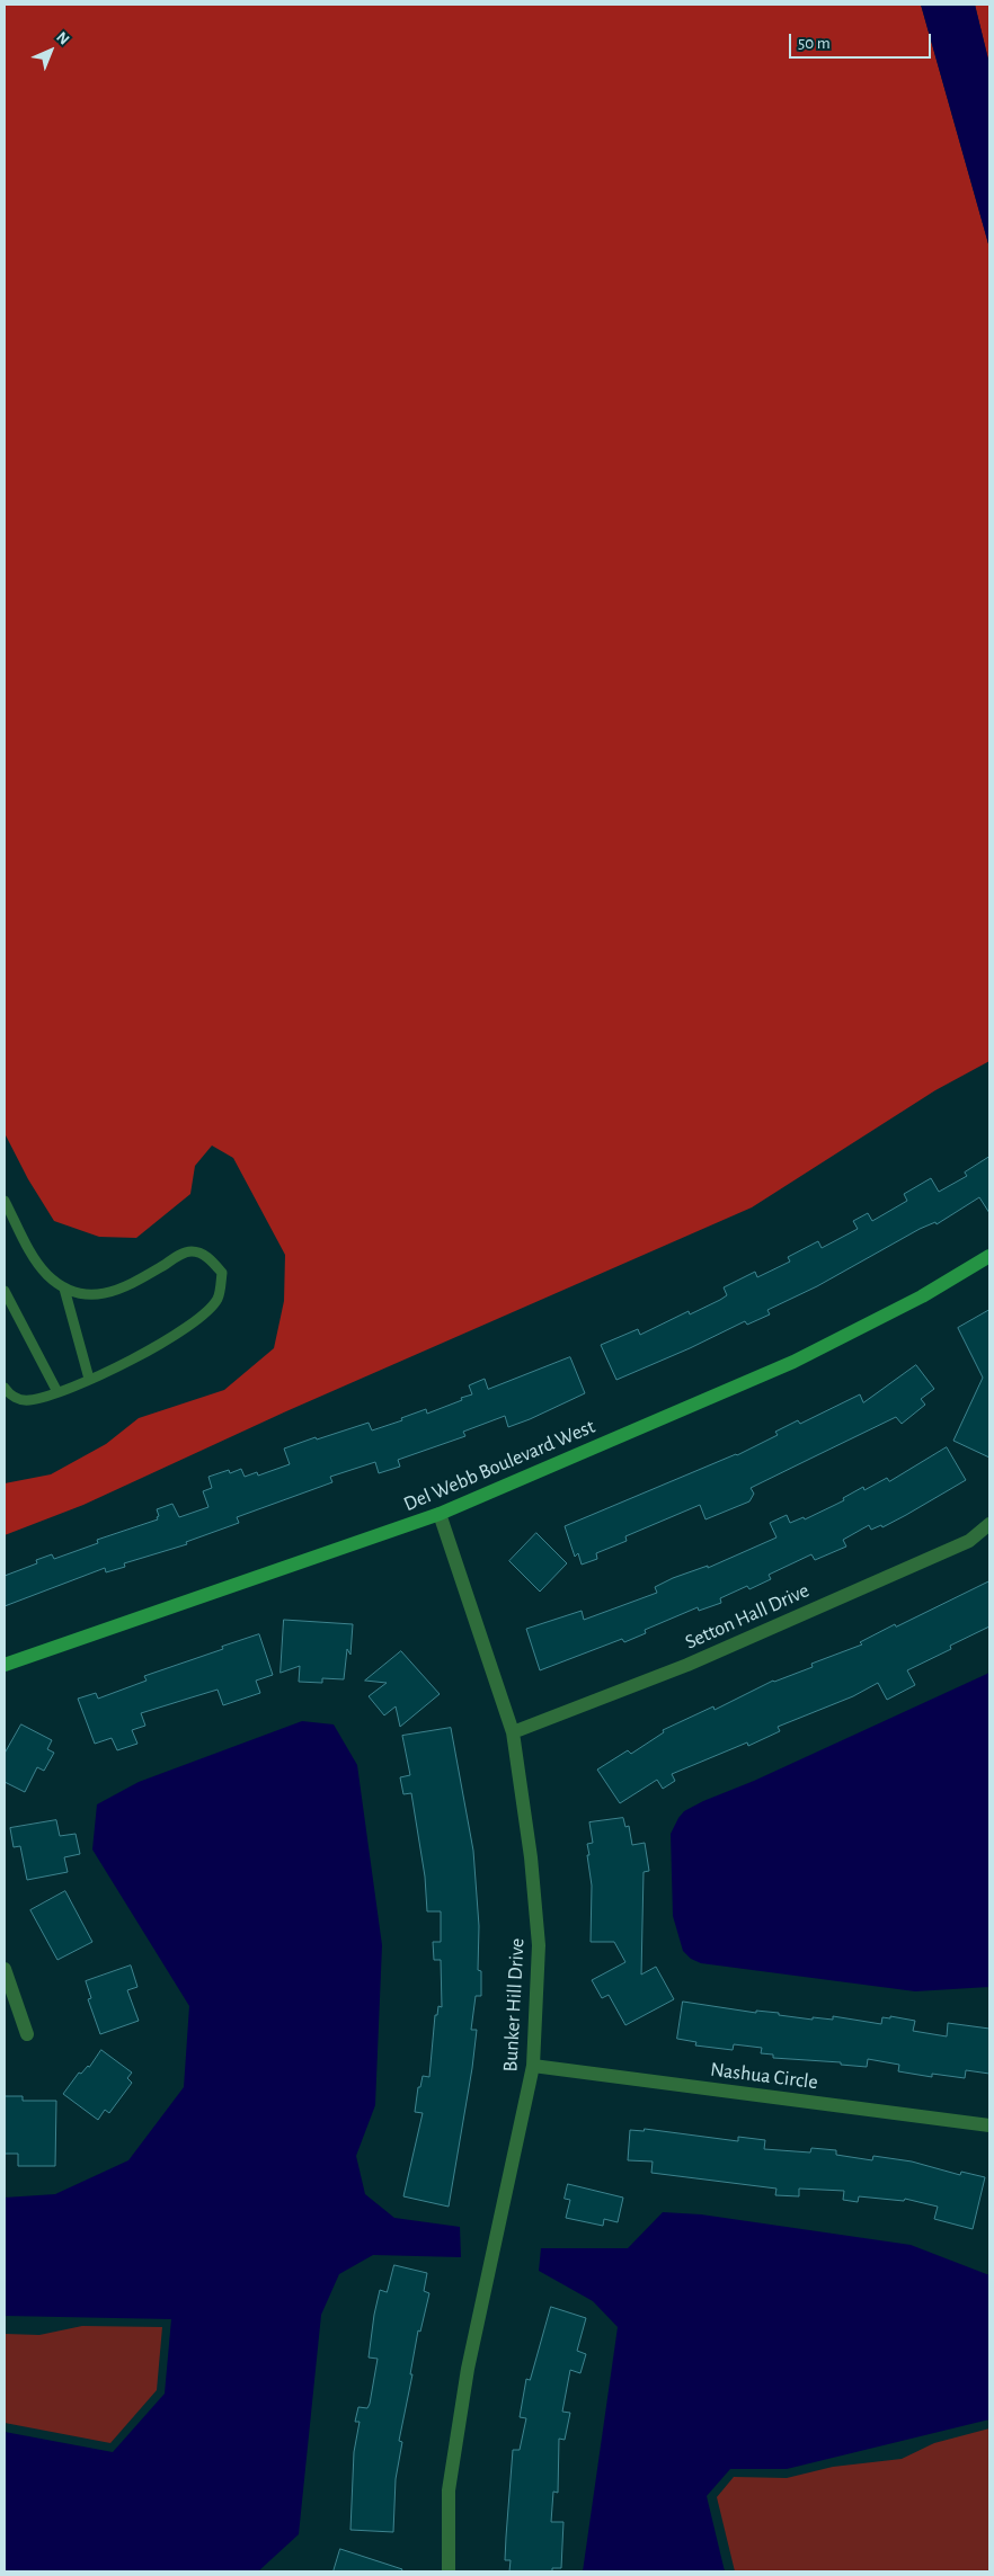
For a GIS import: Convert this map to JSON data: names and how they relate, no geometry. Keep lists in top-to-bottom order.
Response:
{
  "streets": {
    "street": [
      "Del Webb Boulevard West",
      "Setton Hall Drive",
      "Bunker Hill Drive",
      "Nashua Circle"
    ]
  },
  "crossings": [
    ["Del Webb Boulevard West", "Bunker Hill Drive"],
    ["Setton Hall Drive", "Bunker Hill Drive"],
    ["Bunker Hill Drive", "Nashua Circle"]
  ],
  "scale_bar": "50 m",
  "north": "top right"
}
